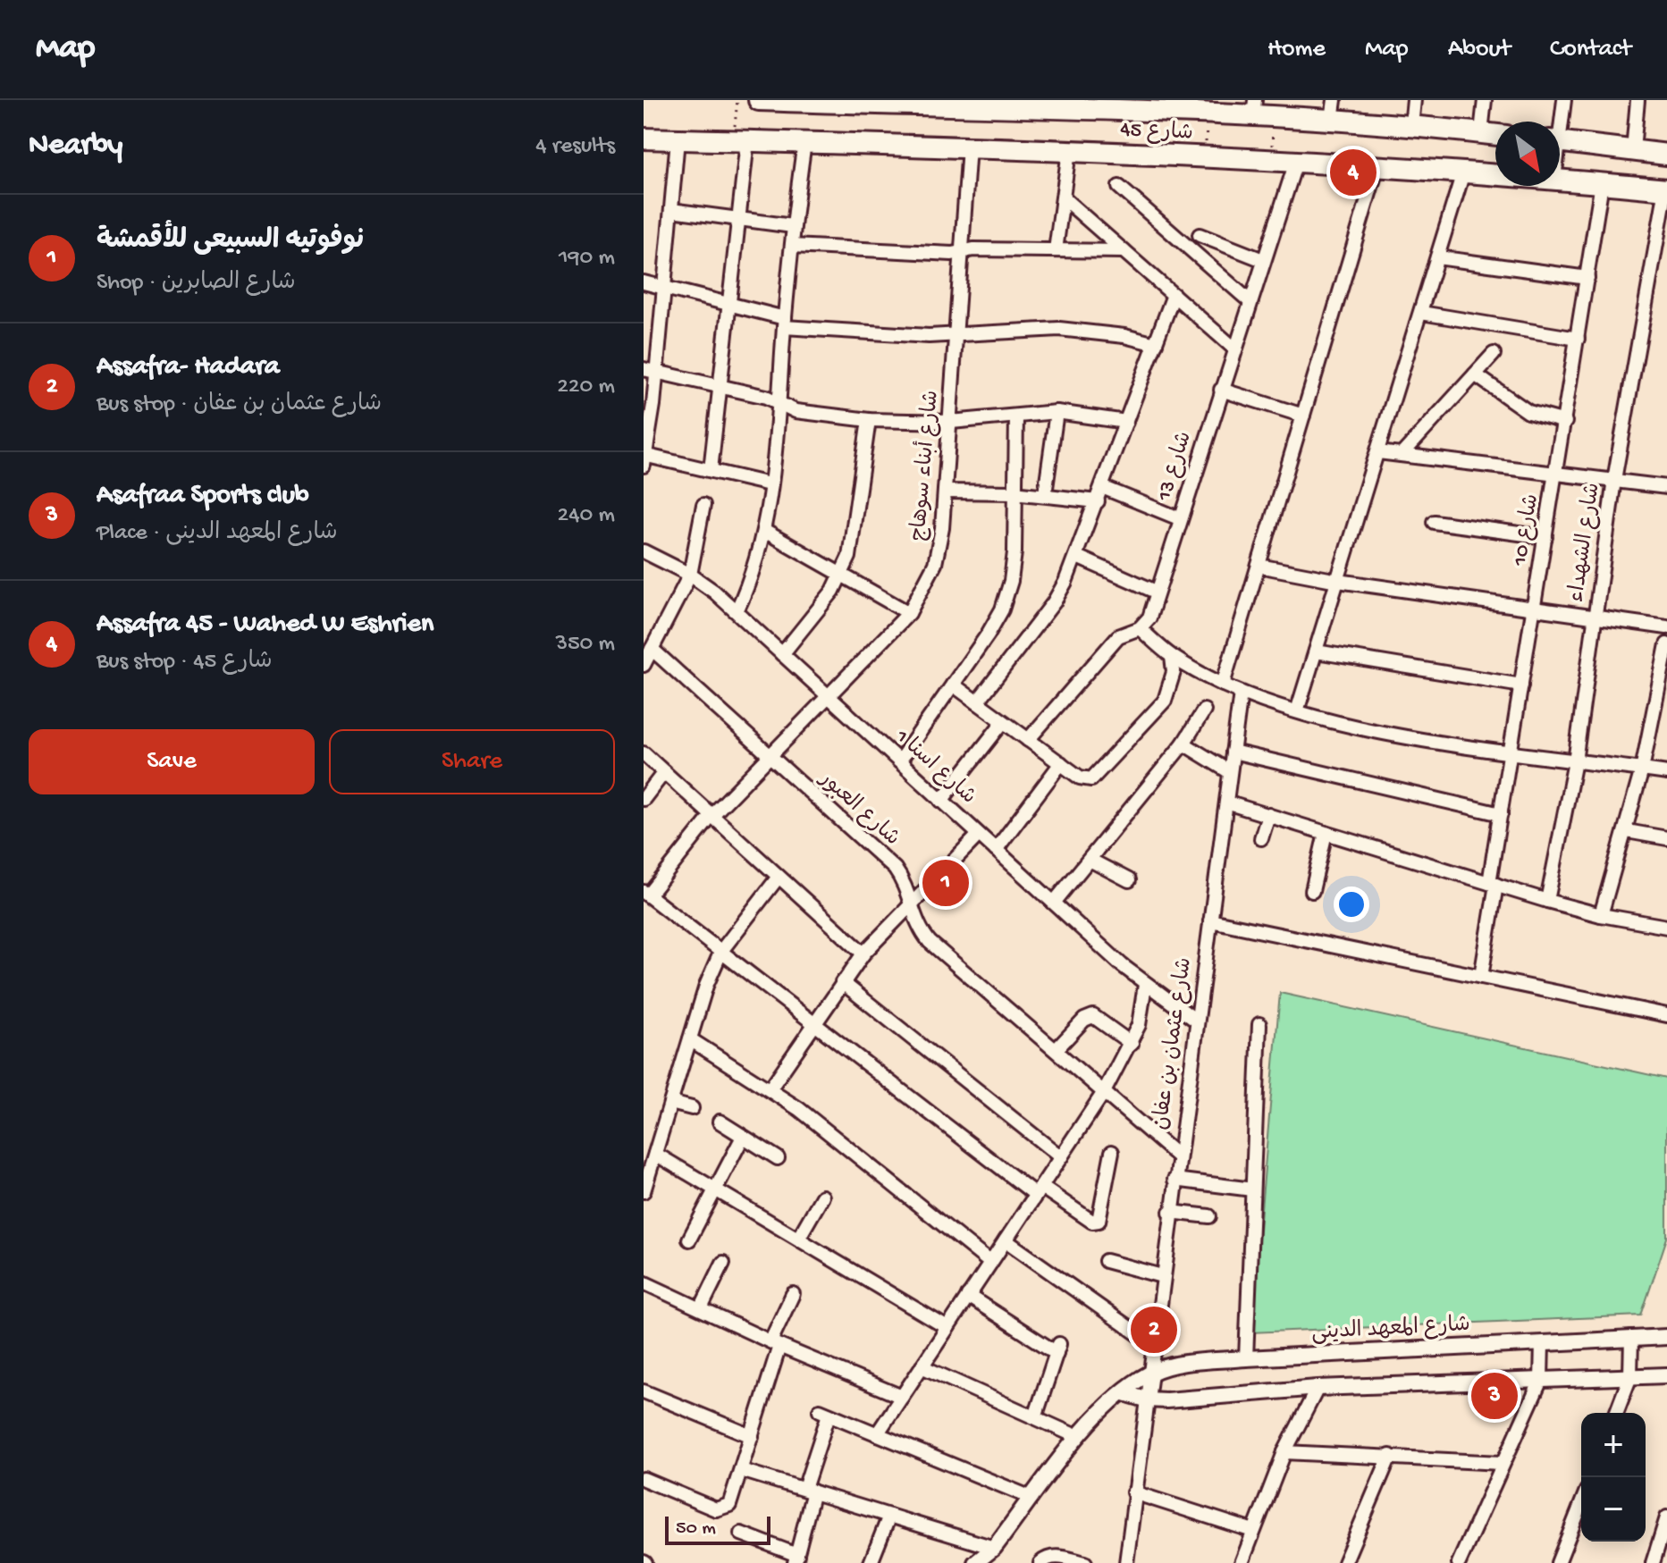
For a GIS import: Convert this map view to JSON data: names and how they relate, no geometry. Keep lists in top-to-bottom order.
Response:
{
  "streets": {
    "main road": ["شارع 45"],
    "street": [
      "شارع أبناء سوهاج",
      "شارع 13",
      "شارع 10",
      "شارع الشهداء",
      "شارع اسنا 1",
      "شارع العبور",
      "شارع عثمان بن عفان",
      "شارع المعهد الدينى"
    ]
  },
  "crossings": [
    ["شارع 45", "شارع أبناء سوهاج"],
    ["شارع 45", "شارع 13"],
    ["شارع 45", "شارع 10"],
    ["شارع 45", "شارع الشهداء"],
    ["شارع أبناء سوهاج", "شارع اسنا 1"],
    ["شارع أبناء سوهاج", "شارع العبور"],
    ["شارع اسنا 1", "شارع عثمان بن عفان"],
    ["شارع العبور", "شارع عثمان بن عفان"],
    ["شارع عثمان بن عفان", "شارع المعهد الدينى"]
  ],
  "scale_bar": "50 m",
  "north": "bottom right",
  "page": {
    "header": "Map",
    "nav": [
      "Home",
      "Map",
      "About",
      "Contact"
    ],
    "heading": ["Nearby", "4 results"],
    "pins": [
      "4",
      "1",
      "2",
      "3"
    ],
    "list": [
      {
        "mark": "1",
        "name": "نوفوتيه السبيعى للأقمشة",
        "note": "Shop · شارع الصابرين",
        "value": "190 m"
      },
      {
        "mark": "2",
        "name": "Assafra- Hadara",
        "note": "Bus stop · شارع عثمان بن عفان",
        "value": "220 m"
      },
      {
        "mark": "3",
        "name": "Asafraa Sports club",
        "note": "Place · شارع المعهد الدينى",
        "value": "240 m"
      },
      {
        "mark": "4",
        "name": "Assafra 45 - Wahed W Eshrien",
        "note": "Bus stop · شارع 45",
        "value": "350 m"
      }
    ],
    "buttons": ["Save", "Share"],
    "map_buttons": ["+", "−"],
    "scale": "50 m"
  }
}
